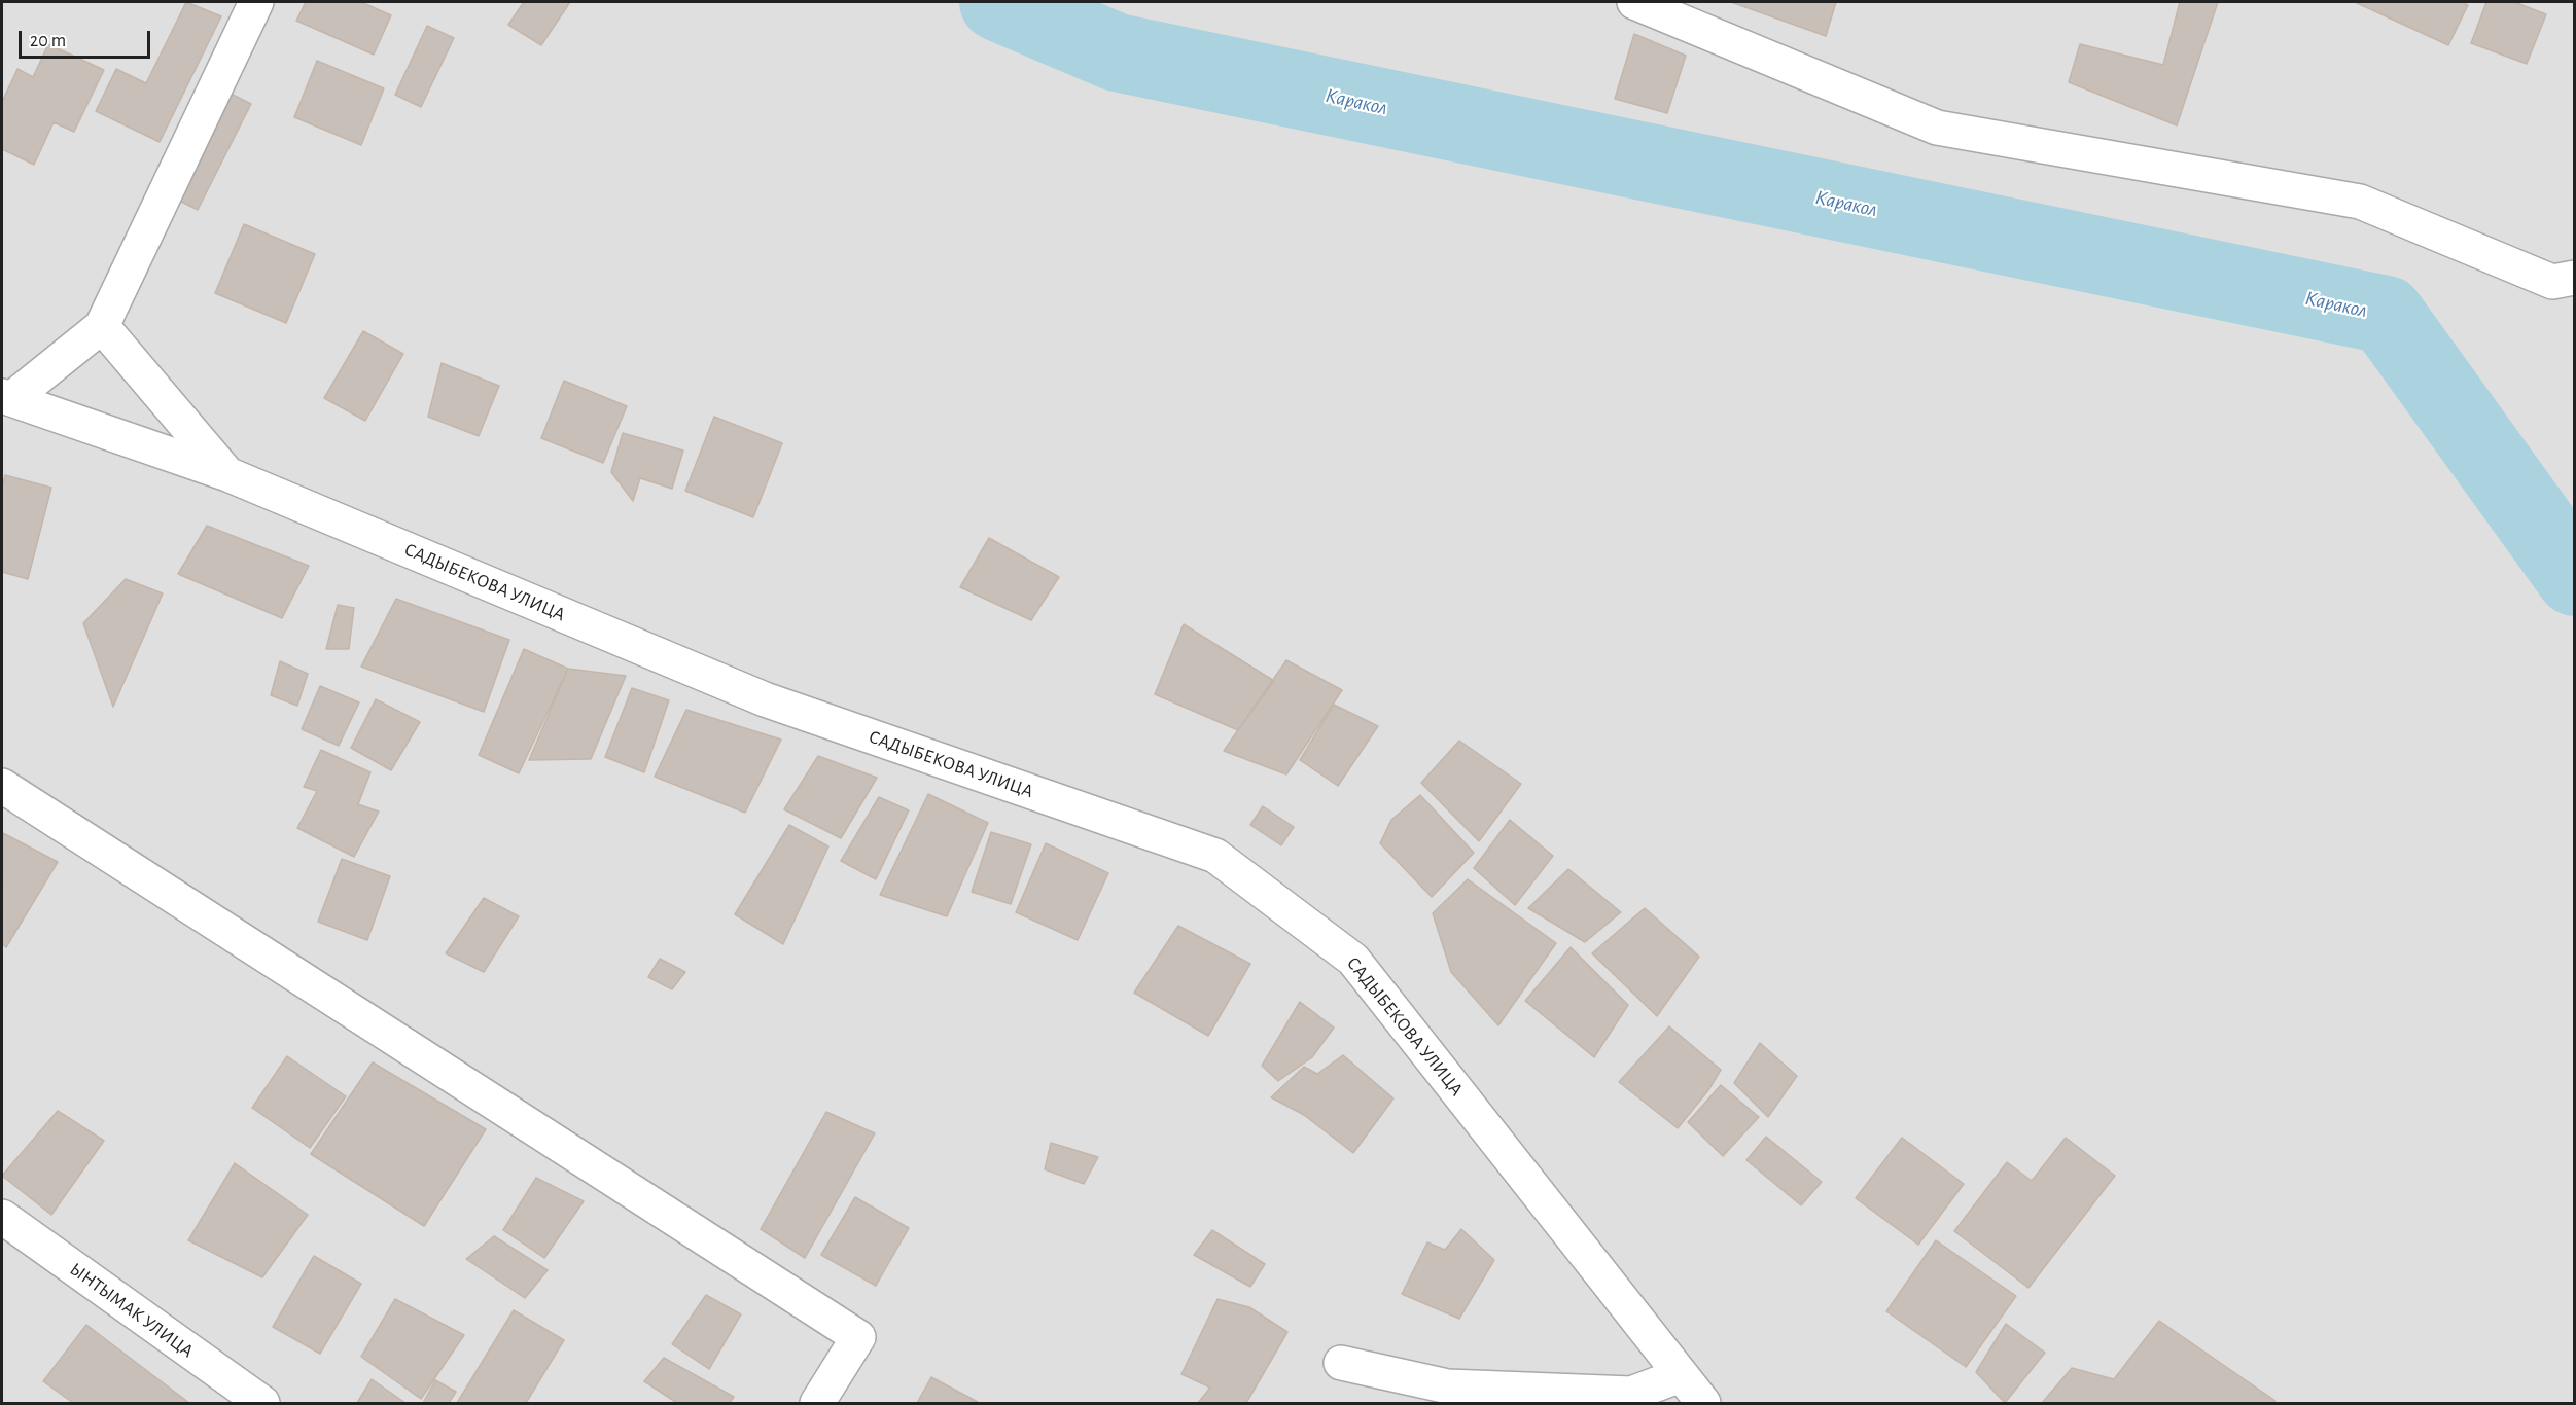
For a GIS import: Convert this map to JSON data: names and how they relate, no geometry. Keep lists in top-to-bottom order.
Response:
{
  "streets": {
    "street": ["САДЫБЕКОВА УЛИЦА", "ЫНТЫМАК УЛИЦА"]
  },
  "water": ["Каракол"],
  "scale_bar": "20 m"
}
